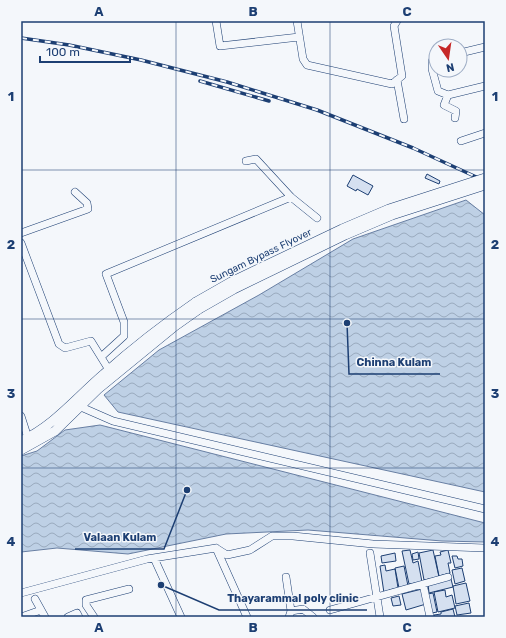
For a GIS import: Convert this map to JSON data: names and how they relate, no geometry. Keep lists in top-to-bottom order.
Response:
{
  "streets": {
    "main road": ["Sungam Bypass Flyover"]
  },
  "places": ["Chinna Kulam", "Valaan Kulam", "Thayarammal poly clinic"],
  "scale_bar": "100 m",
  "north": "bottom",
  "grid": {
    "columns": ["A", "B", "C"],
    "rows": [
      "1",
      "2",
      "3",
      "4"
    ]
  }
}
